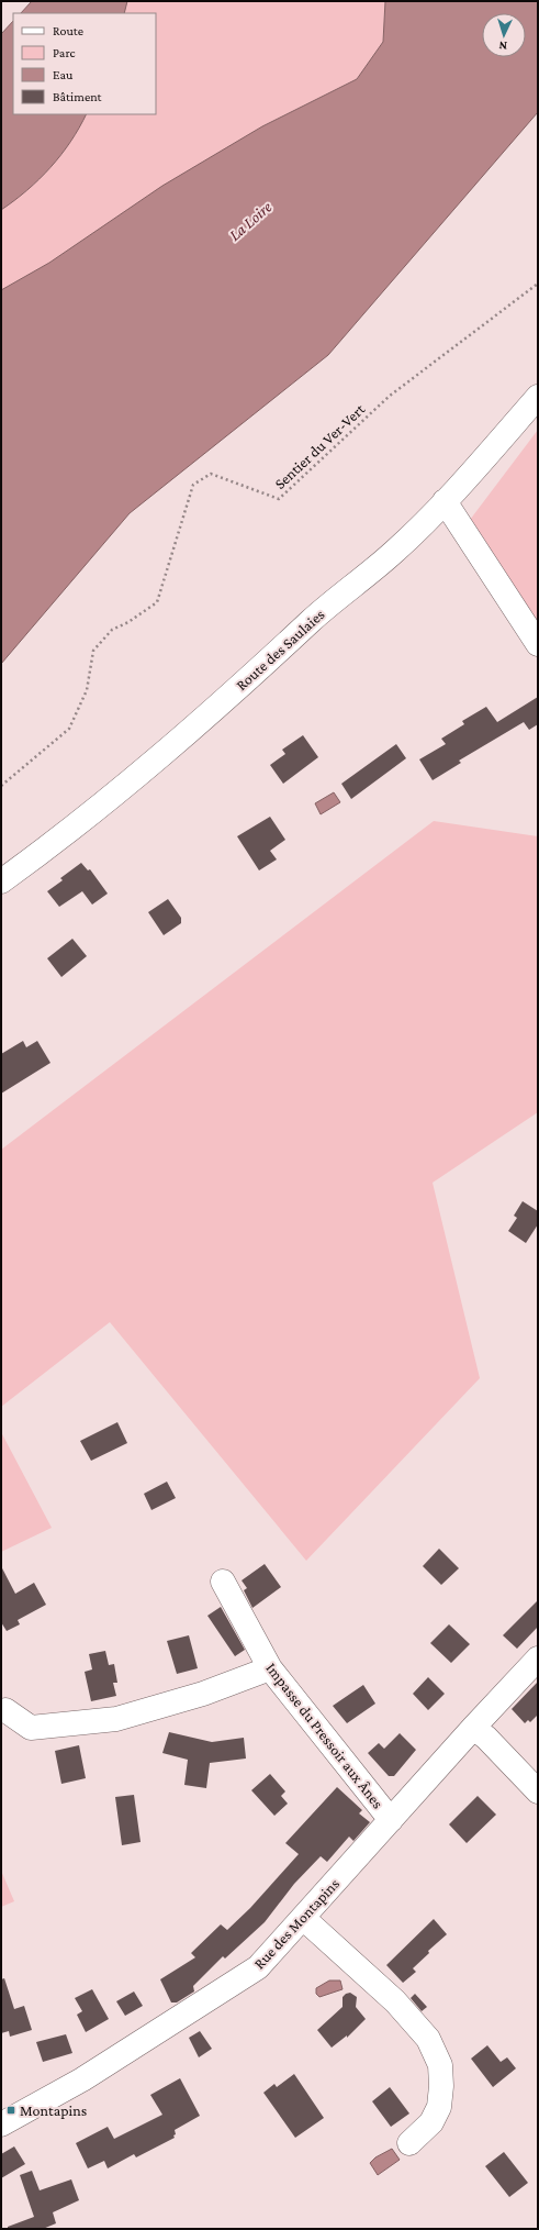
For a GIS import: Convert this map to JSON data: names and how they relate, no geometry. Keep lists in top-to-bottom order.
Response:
{
  "streets": {
    "street": ["Route des Saulaies", "Impasse du Pressoir aux Ânes", "Rue des Montapins"],
    "path": ["Sentier du Ver-Vert"]
  },
  "crossings": [
    ["Impasse du Pressoir aux Ânes", "Rue des Montapins"]
  ],
  "water": ["La Loire"],
  "places": {
    "transit": ["Montapins"]
  },
  "legend": [
    "Route",
    "Parc",
    "Eau",
    "Bâtiment"
  ],
  "north": "bottom"
}
